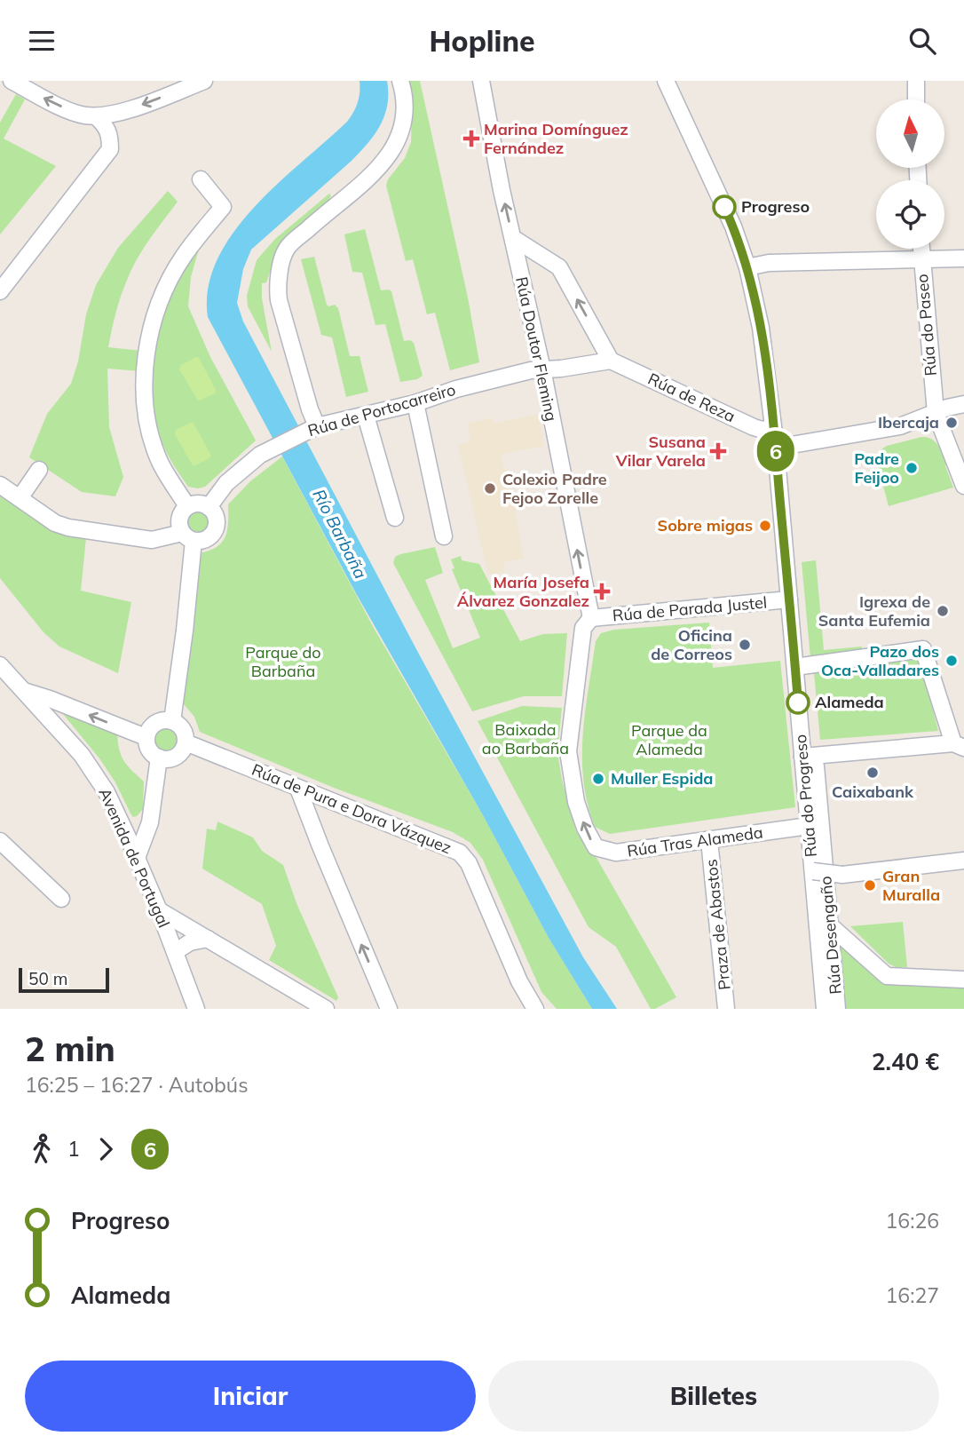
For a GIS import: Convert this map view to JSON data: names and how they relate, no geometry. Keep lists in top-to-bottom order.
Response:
{
  "streets": {
    "street": [
      "Rúa do Paseo",
      "Rúa Doutor Fleming",
      "Rúa de Reza",
      "Rúa de Portocarreiro",
      "Rúa de Parada Justel",
      "Rúa do Progreso",
      "Rúa de Pura e Dora Vázquez",
      "Rúa Tras Alameda",
      "Avenida de Portugal",
      "Praza de Abastos",
      "Rúa Desengaño"
    ]
  },
  "crossings": [
    ["Rúa Doutor Fleming", "Rúa de Portocarreiro"],
    ["Rúa Doutor Fleming", "Rúa de Parada Justel"],
    ["Rúa Doutor Fleming", "Rúa Tras Alameda"],
    ["Rúa de Reza", "Rúa do Progreso"],
    ["Rúa de Parada Justel", "Rúa do Progreso"],
    ["Rúa de Parada Justel", "Rúa Tras Alameda"],
    ["Rúa do Progreso", "Rúa Tras Alameda"],
    ["Rúa do Progreso", "Rúa Desengaño"],
    ["Rúa Tras Alameda", "Praza de Abastos"]
  ],
  "water": ["Río Barbaña"],
  "parks": ["Parque do Barbaña", "Baixada ao Barbaña", "Parque da Alameda"],
  "places": {
    "health": ["Marina Domínguez Fernández", "Susana Vilar Varela", "María Josefa Álvarez Gonzalez"],
    "other": [
      "Progreso",
      "Ibercaja",
      "Padre Feijoo",
      "Colexio Padre Fejoo Zorelle",
      "Sobre migas",
      "Igrexa de Santa Eufemia",
      "Oficina de Correos",
      "Pazo dos Oca-Valladares",
      "Alameda",
      "Caixabank",
      "Muller Espida",
      "Gran Muralla"
    ]
  },
  "lines": ["bus line 6"],
  "scale_bar": "50 m",
  "north": "top",
  "page": {
    "header": "Hopline",
    "on_map": "6",
    "scale": "50 m",
    "heading": ["2 min", "16:25 – 16:27 · Autobús", "2.40 €"],
    "legs": ["1", "6"],
    "list": [
      {
        "name": "Progreso",
        "value": "16:26"
      },
      {
        "name": "Alameda",
        "value": "16:27"
      }
    ],
    "buttons": ["Iniciar", "Billetes"]
  }
}
